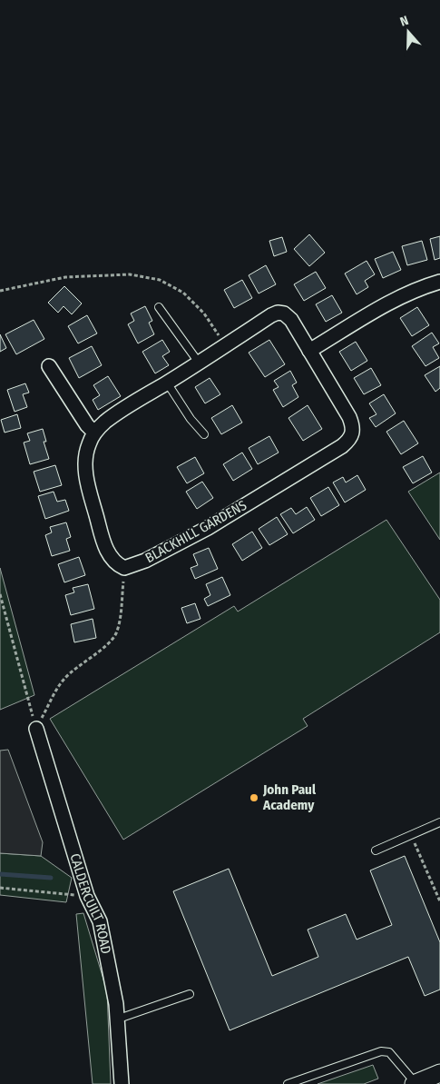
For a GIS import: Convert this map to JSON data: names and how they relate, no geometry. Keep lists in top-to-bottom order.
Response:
{
  "streets": {
    "street": ["BLACKHILL GARDENS", "CALDERCUILT ROAD"]
  },
  "places": ["John Paul Academy"],
  "north": "top"
}
